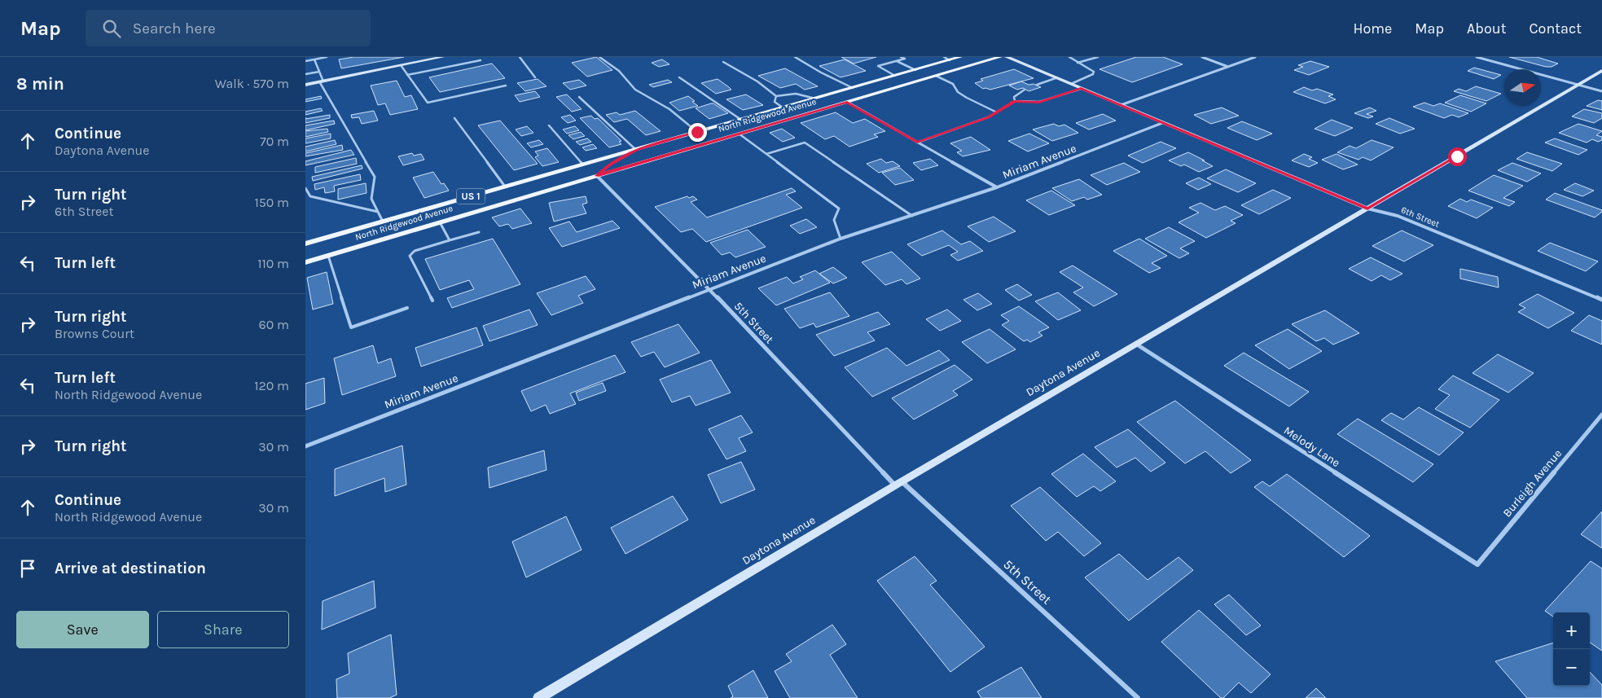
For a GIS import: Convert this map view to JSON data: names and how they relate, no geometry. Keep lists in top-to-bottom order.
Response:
{
  "streets": {
    "main road": ["North Ridgewood Avenue", "US 1"],
    "street": [
      "Miriam Avenue",
      "6th Street",
      "5th Street",
      "Daytona Avenue",
      "Melody Lane",
      "Burleigh Avenue"
    ]
  },
  "crossings": [
    ["North Ridgewood Avenue", "5th Street"],
    ["Miriam Avenue", "6th Street"],
    ["Miriam Avenue", "5th Street"],
    ["6th Street", "Daytona Avenue"],
    ["5th Street", "Daytona Avenue"],
    ["Daytona Avenue", "Melody Lane"],
    ["Melody Lane", "Burleigh Avenue"]
  ],
  "north": "right",
  "page": {
    "header": "Map",
    "search": "Search here",
    "nav": [
      "Home",
      "Map",
      "About",
      "Contact"
    ],
    "heading": ["8 min", "Walk · 570 m"],
    "list": [
      ["Continue", "Daytona Avenue", "70 m"],
      ["Turn right", "6th Street", "150 m"],
      ["Turn left", "110 m"],
      ["Turn right", "Browns Court", "60 m"],
      ["Turn left", "North Ridgewood Avenue", "120 m"],
      ["Turn right", "30 m"],
      ["Continue", "North Ridgewood Avenue", "30 m"],
      "Arrive at destination"
    ],
    "buttons": ["Save", "Share"],
    "map_buttons": ["+", "−"]
  }
}
